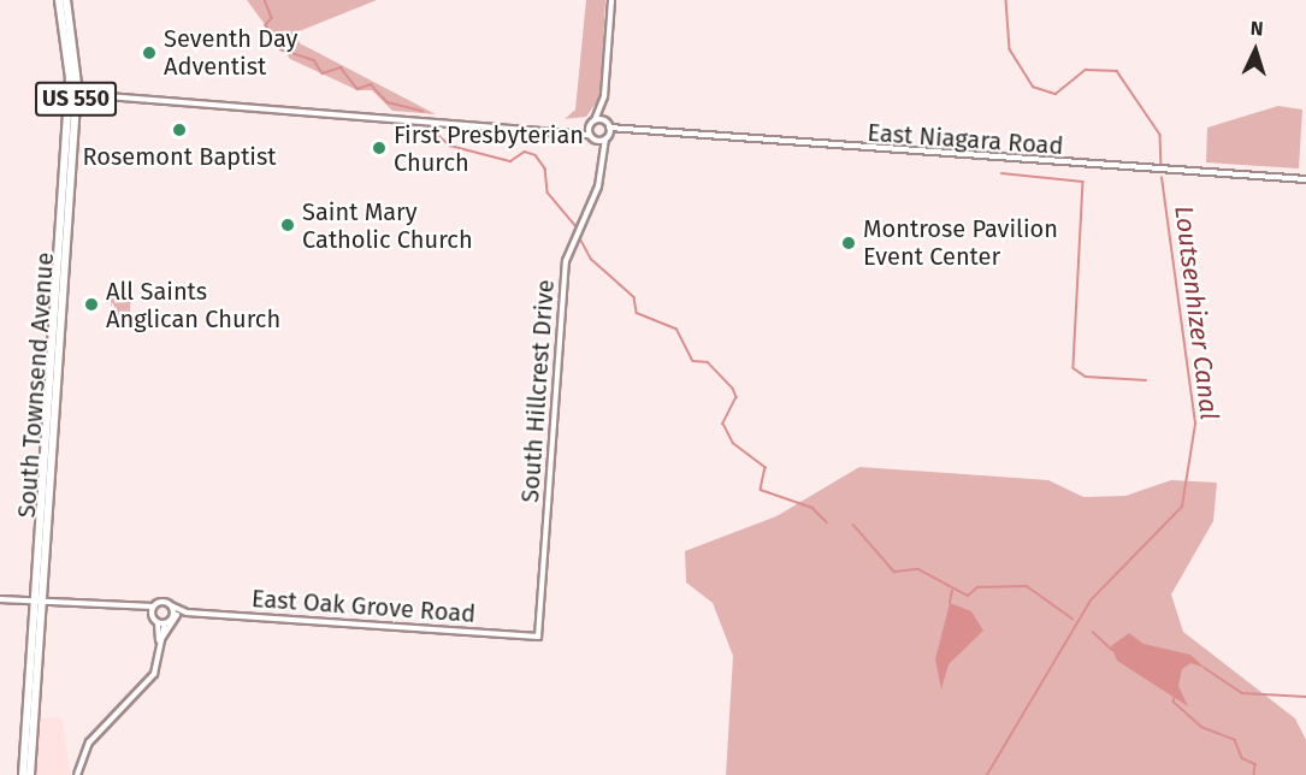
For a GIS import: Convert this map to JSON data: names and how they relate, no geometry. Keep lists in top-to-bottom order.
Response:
{
  "streets": {
    "highway": ["US 550", "South Townsend Avenue"],
    "street": ["East Niagara Road", "South Hillcrest Drive", "East Oak Grove Road"]
  },
  "crossings": [
    ["East Niagara Road", "South Hillcrest Drive"],
    ["South Hillcrest Drive", "East Oak Grove Road"]
  ],
  "water": ["Loutsenhizer Canal"],
  "places": [
    "Seventh Day Adventist",
    "Rosemont Baptist",
    "First Presbyterian Church",
    "Saint Mary Catholic Church",
    "Montrose Pavilion Event Center",
    "All Saints Anglican Church"
  ],
  "north": "top"
}
